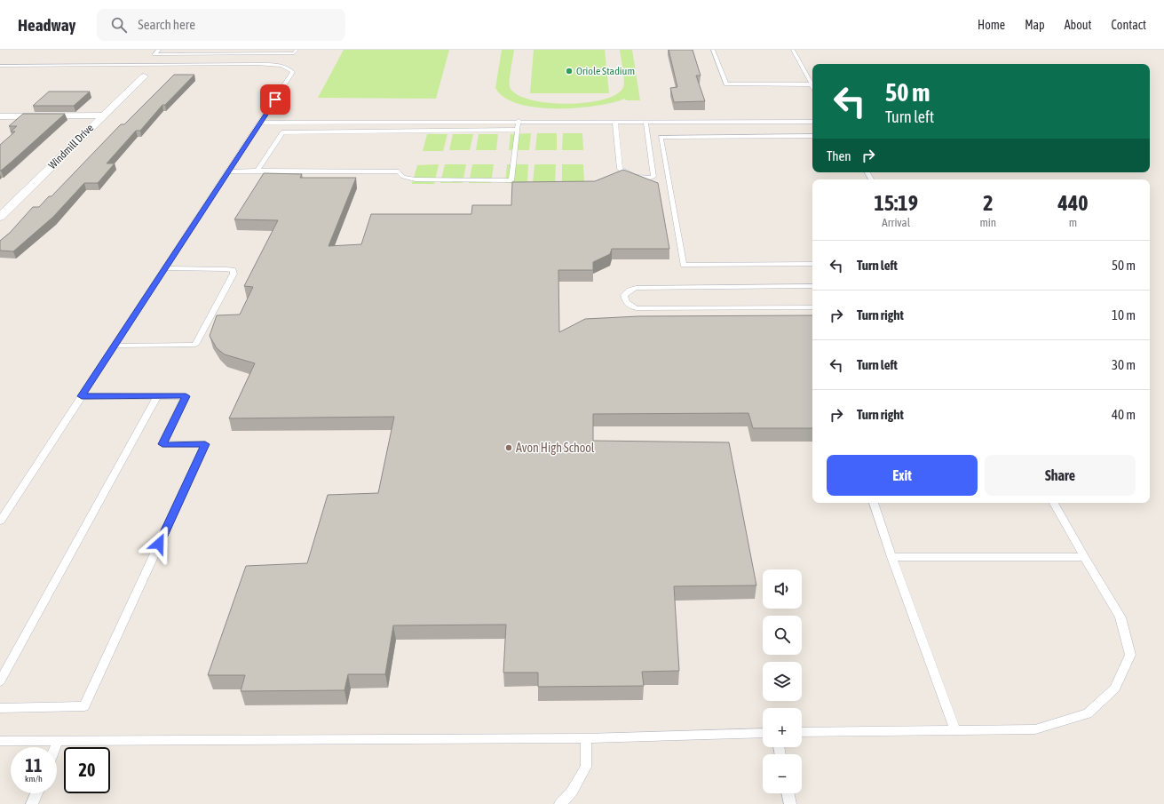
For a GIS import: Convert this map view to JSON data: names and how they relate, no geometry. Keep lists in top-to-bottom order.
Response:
{
  "streets": {
    "street": ["Windmill Drive"]
  },
  "places": ["Oriole Stadium", "Avon High School"],
  "page": {
    "header": "Headway",
    "search": "Search here",
    "nav": [
      "Home",
      "Map",
      "About",
      "Contact"
    ],
    "turn": ["50 m", "Turn left"],
    "then": "Then",
    "eta": [
      "15:19",
      "Arrival",
      "2",
      "min",
      "440",
      "m"
    ],
    "list": [
      {
        "name": "Turn left",
        "value": "50 m"
      },
      {
        "name": "Turn right",
        "value": "10 m"
      },
      {
        "name": "Turn left",
        "value": "30 m"
      },
      {
        "name": "Turn right",
        "value": "40 m"
      }
    ],
    "buttons": ["Exit", "Share"],
    "map_buttons": ["+", "−"],
    "speed": "11 km/h",
    "limit": "20"
  }
}
